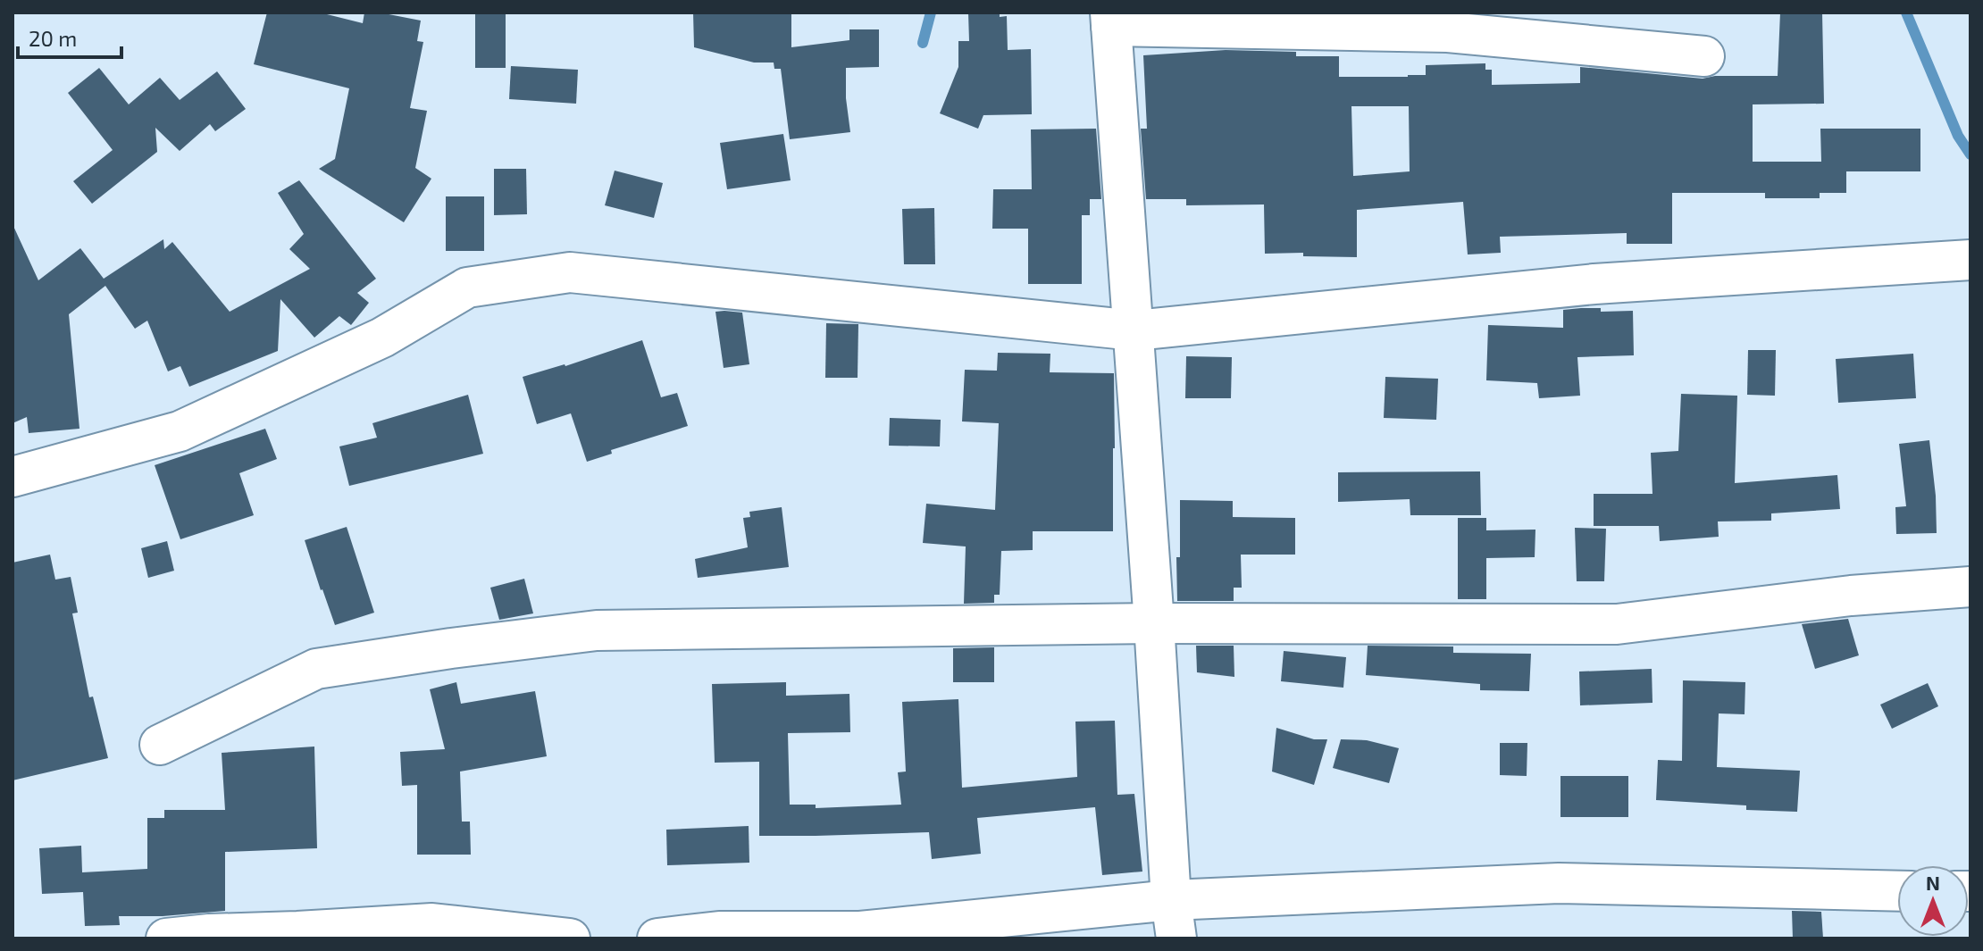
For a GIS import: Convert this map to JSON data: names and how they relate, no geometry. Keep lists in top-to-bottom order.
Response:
{
  "scale_bar": "20 m",
  "north": "top"
}
